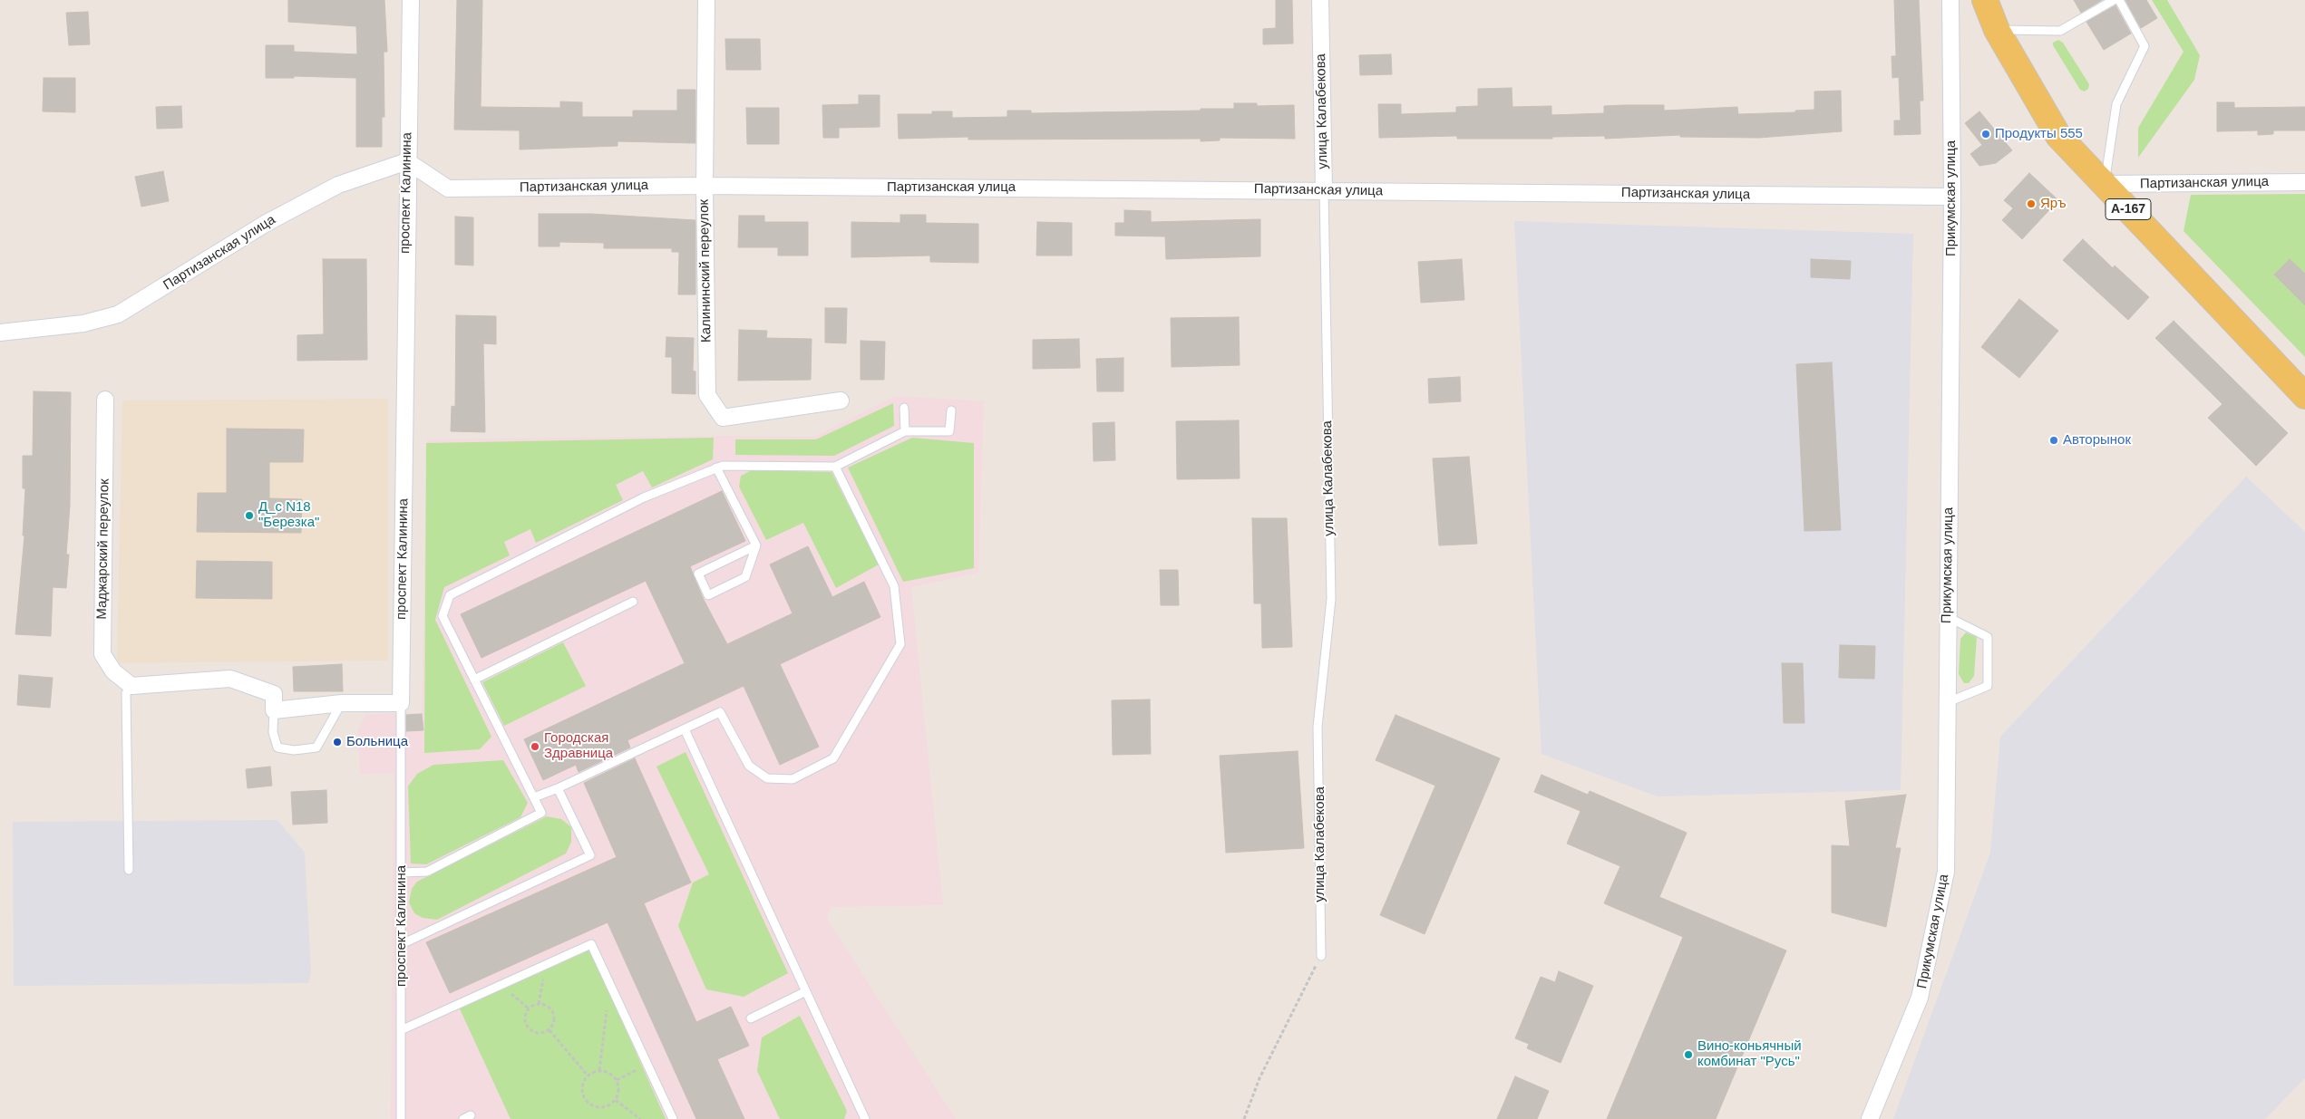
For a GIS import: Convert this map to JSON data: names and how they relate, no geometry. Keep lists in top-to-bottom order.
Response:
{
  "streets": {
    "main road": ["А-167"],
    "street": [
      "улица Калабекова",
      "Партизанская улица",
      "проспект Калинина",
      "Прикумская улица",
      "Калининский переулок",
      "Маджарский переулок"
    ]
  },
  "crossings": [
    ["улица Калабекова", "Партизанская улица"],
    ["Партизанская улица", "проспект Калинина"],
    ["Партизанская улица", "Прикумская улица"],
    ["Партизанская улица", "А-167"],
    ["Партизанская улица", "Калининский переулок"]
  ],
  "places": [
    "Продукты 555",
    "Яръ",
    "Авторынок",
    "Д_с N18 \"Березка\"",
    "Больница",
    "Городская Здравница",
    "Вино-коньячный комбинат \"Русь\""
  ]
}
